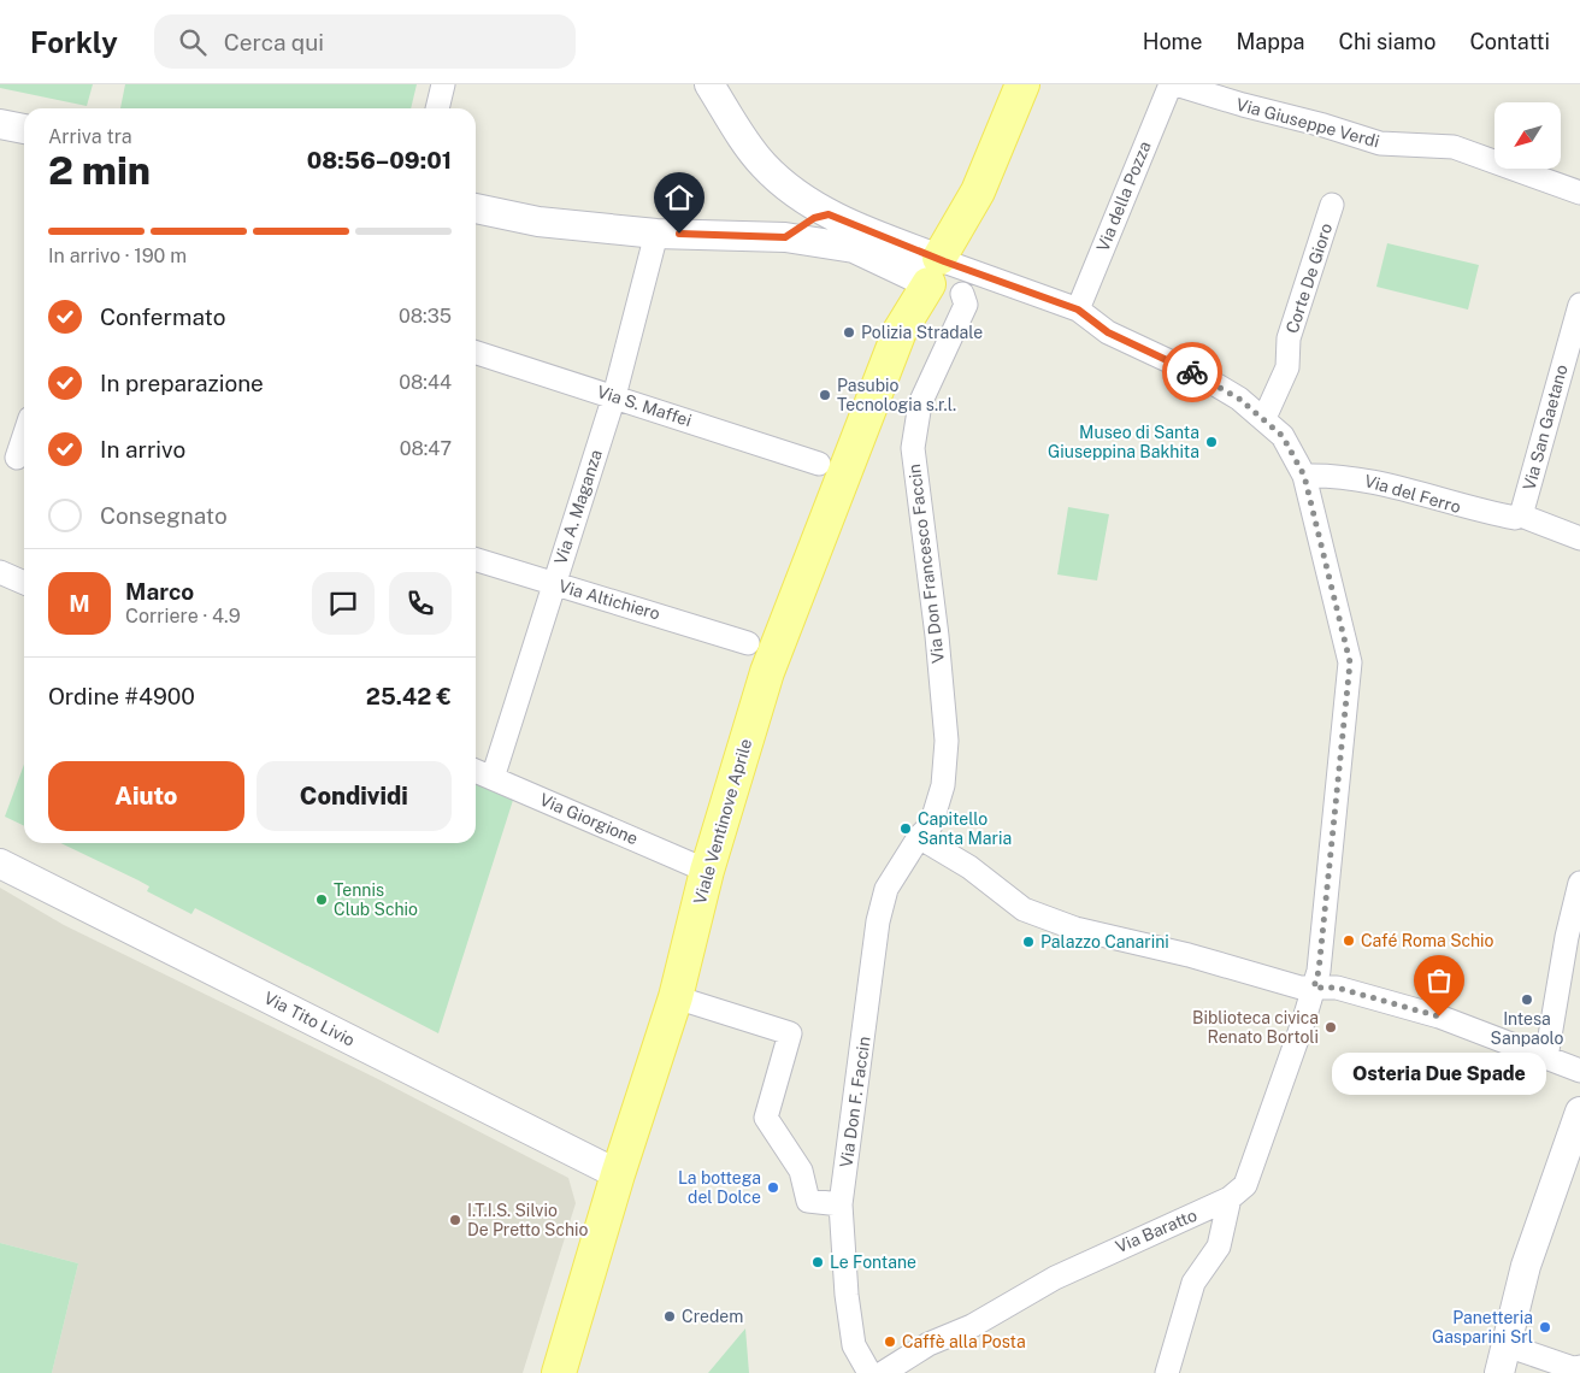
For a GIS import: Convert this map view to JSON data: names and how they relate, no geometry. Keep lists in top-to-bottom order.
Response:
{
  "streets": {
    "main road": ["Viale Ventinove Aprile"],
    "street": [
      "Via Giuseppe Verdi",
      "Via della Pozza",
      "Corte De Gioro",
      "Via S. Maffei",
      "Via San Gaetano",
      "Via del Ferro",
      "Via A. Maganza",
      "Via Don Francesco Faccin",
      "Via Altichiero",
      "Via Giorgione",
      "Via Tito Livio",
      "Via Don F. Faccin",
      "Via Baratto"
    ]
  },
  "crossings": [
    ["Via Giuseppe Verdi", "Via della Pozza"],
    ["Via della Pozza", "Via Baratto"],
    ["Corte De Gioro", "Via Baratto"],
    ["Via S. Maffei", "Via A. Maganza"],
    ["Via San Gaetano", "Via del Ferro"],
    ["Via del Ferro", "Via Baratto"],
    ["Via A. Maganza", "Via Altichiero"],
    ["Via A. Maganza", "Via Giorgione"],
    ["Via Don Francesco Faccin", "Via Don F. Faccin"],
    ["Via Giorgione", "Viale Ventinove Aprile"],
    ["Viale Ventinove Aprile", "Via Tito Livio"],
    ["Viale Ventinove Aprile", "Via Baratto"]
  ],
  "places": [
    "Polizia Stradale",
    "Pasubio Tecnologia s.r.l.",
    "Museo di Santa Giuseppina Bakhita",
    "Capitello Santa Maria",
    "Tennis Club Schio",
    "Café Roma Schio",
    "Palazzo Canarini",
    "Intesa Sanpaolo",
    "Osteria Due Spade",
    "Biblioteca civica Renato Bortoli",
    "La bottega del Dolce",
    "I.T.I.S. Silvio De Pretto Schio",
    "Le Fontane",
    "Credem",
    "Panetteria Gasparini Srl",
    "Caffè alla Posta"
  ],
  "north": "bottom left",
  "page": {
    "header": "Forkly",
    "search": "Cerca qui",
    "nav": [
      "Home",
      "Mappa",
      "Chi siamo",
      "Contatti"
    ],
    "heading": ["2 min", "Arriva tra", "08:56–09:01"],
    "panel": [
      "Marco",
      "Corriere · 4.9",
      "Ordine #4900",
      "25.42 €"
    ],
    "bar": "In arrivo · 190 m",
    "list": [
      ["Confermato", "08:35"],
      ["In preparazione", "08:44"],
      ["In arrivo", "08:47"],
      "Consegnato"
    ],
    "round": "M",
    "buttons": ["Aiuto", "Condividi"],
    "bubble": "Osteria Due Spade"
  }
}
